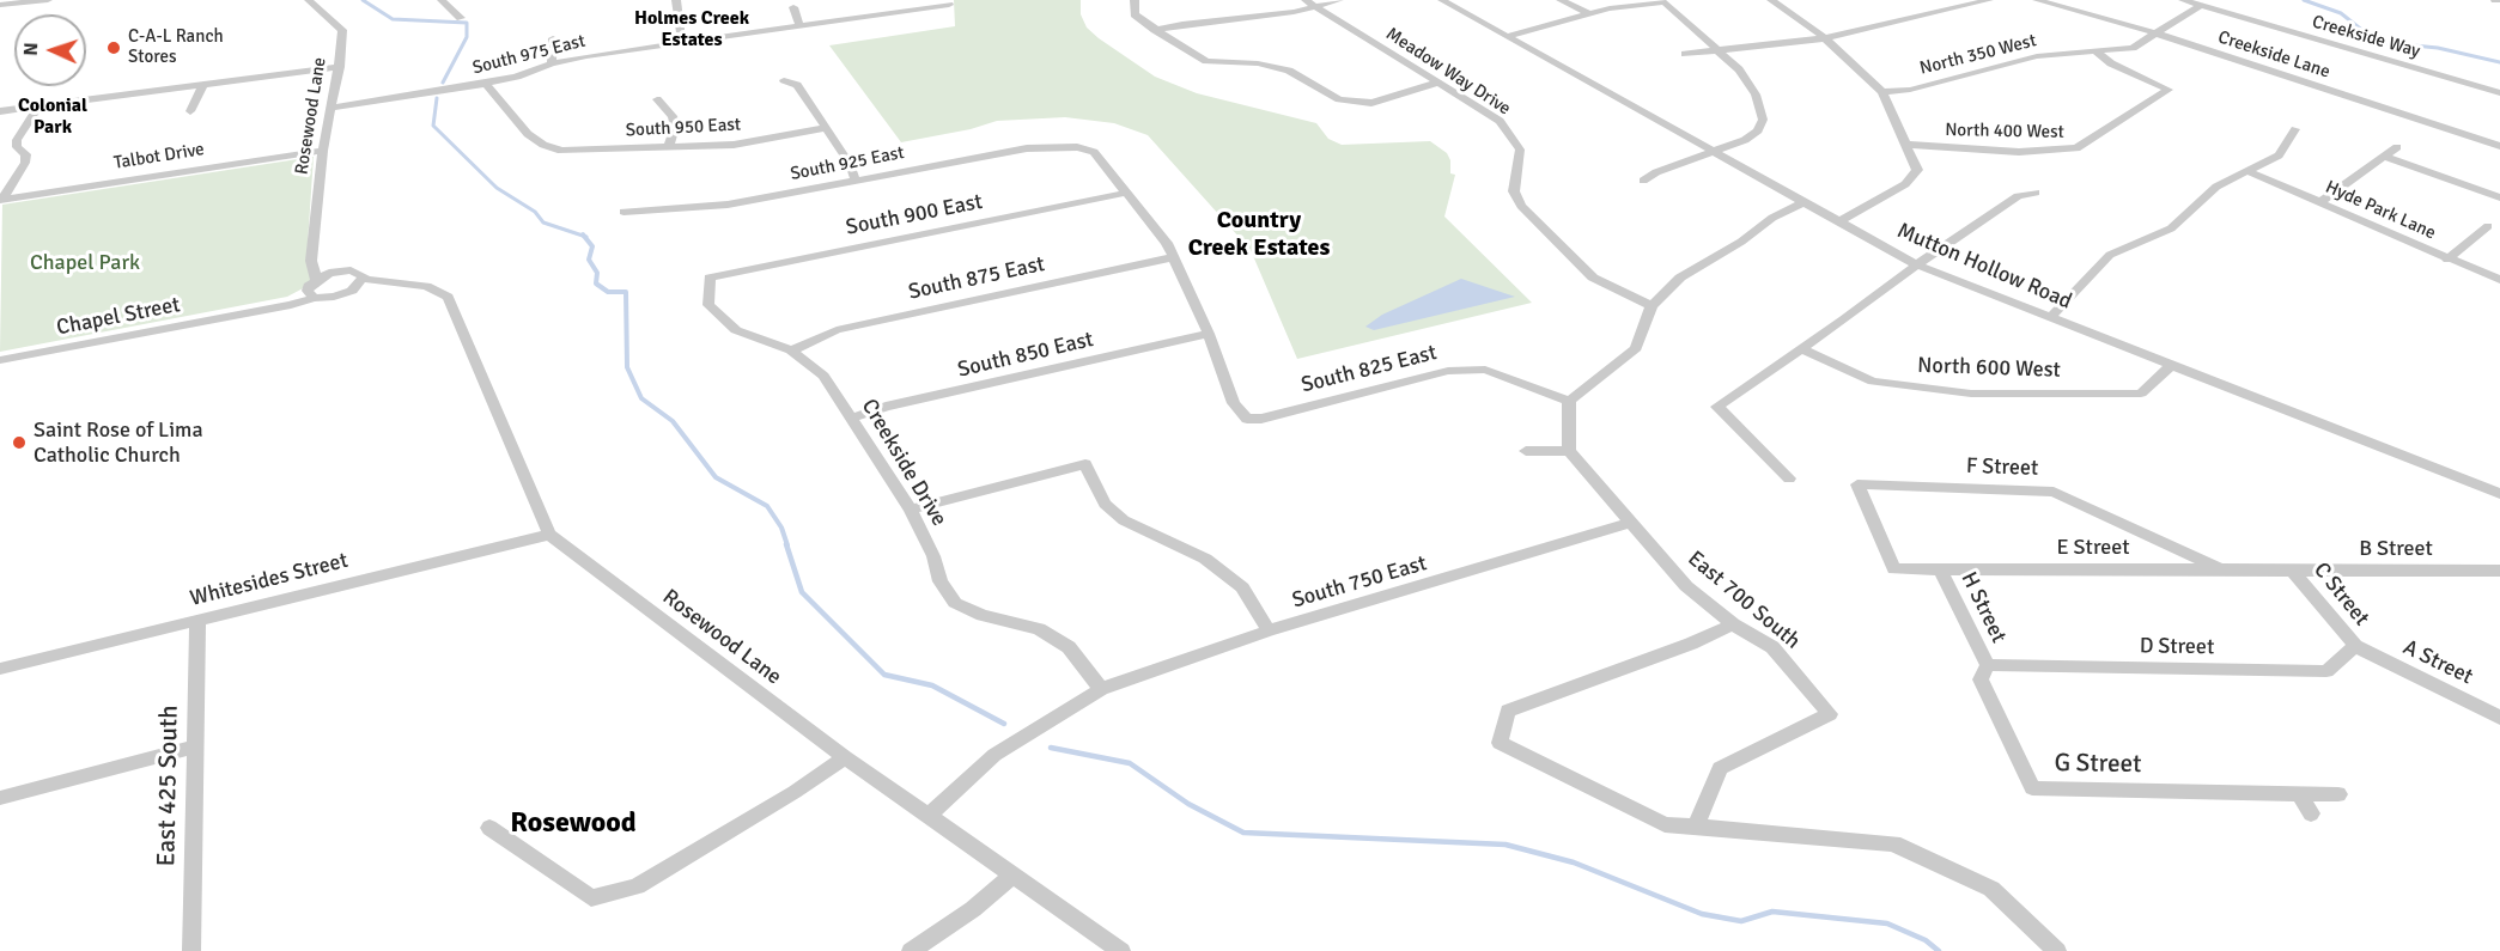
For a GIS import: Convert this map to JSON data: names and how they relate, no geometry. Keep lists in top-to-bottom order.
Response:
{
  "streets": {
    "street": [
      "Creekside Way",
      "South 975 East",
      "North 350 West",
      "Creekside Lane",
      "Meadow Way Drive",
      "Rosewood Lane",
      "South 950 East",
      "North 400 West",
      "Talbot Drive",
      "South 925 East",
      "Hyde Park Lane",
      "South 900 East",
      "Mutton Hollow Road",
      "South 875 East",
      "Chapel Street",
      "South 850 East",
      "North 600 West",
      "South 825 East",
      "Creekside Drive",
      "F Street",
      "E Street",
      "B Street",
      "Whitesides Street",
      "South 750 East",
      "C Street",
      "East 700 South",
      "H Street",
      "D Street",
      "A Street",
      "G Street",
      "East 425 South"
    ]
  },
  "crossings": [
    ["Creekside Way", "North 350 West"],
    ["South 975 East", "Rosewood Lane"],
    ["South 975 East", "South 950 East"],
    ["North 350 West", "Creekside Lane"],
    ["North 350 West", "North 400 West"],
    ["Rosewood Lane", "Talbot Drive"],
    ["Rosewood Lane", "Chapel Street"],
    ["Rosewood Lane", "Whitesides Street"],
    ["Rosewood Lane", "South 750 East"],
    ["South 925 East", "South 900 East"],
    ["South 900 East", "Creekside Drive"],
    ["Mutton Hollow Road", "North 600 West"],
    ["South 875 East", "Creekside Drive"],
    ["South 850 East", "South 825 East"],
    ["South 850 East", "Creekside Drive"],
    ["Creekside Drive", "South 750 East"],
    ["F Street", "E Street"],
    ["E Street", "B Street"],
    ["E Street", "C Street"],
    ["E Street", "H Street"],
    ["B Street", "C Street"],
    ["Whitesides Street", "East 425 South"],
    ["South 750 East", "East 700 South"],
    ["C Street", "D Street"],
    ["C Street", "A Street"],
    ["H Street", "D Street"],
    ["H Street", "G Street"],
    ["D Street", "A Street"],
    ["D Street", "G Street"]
  ],
  "districts": [
    "Holmes Creek Estates",
    "Colonial Park",
    "Country Creek Estates",
    "Rosewood"
  ],
  "parks": ["Chapel Park"],
  "places": ["C-A-L Ranch Stores", "Saint Rose of Lima Catholic Church"],
  "north": "left"
}
